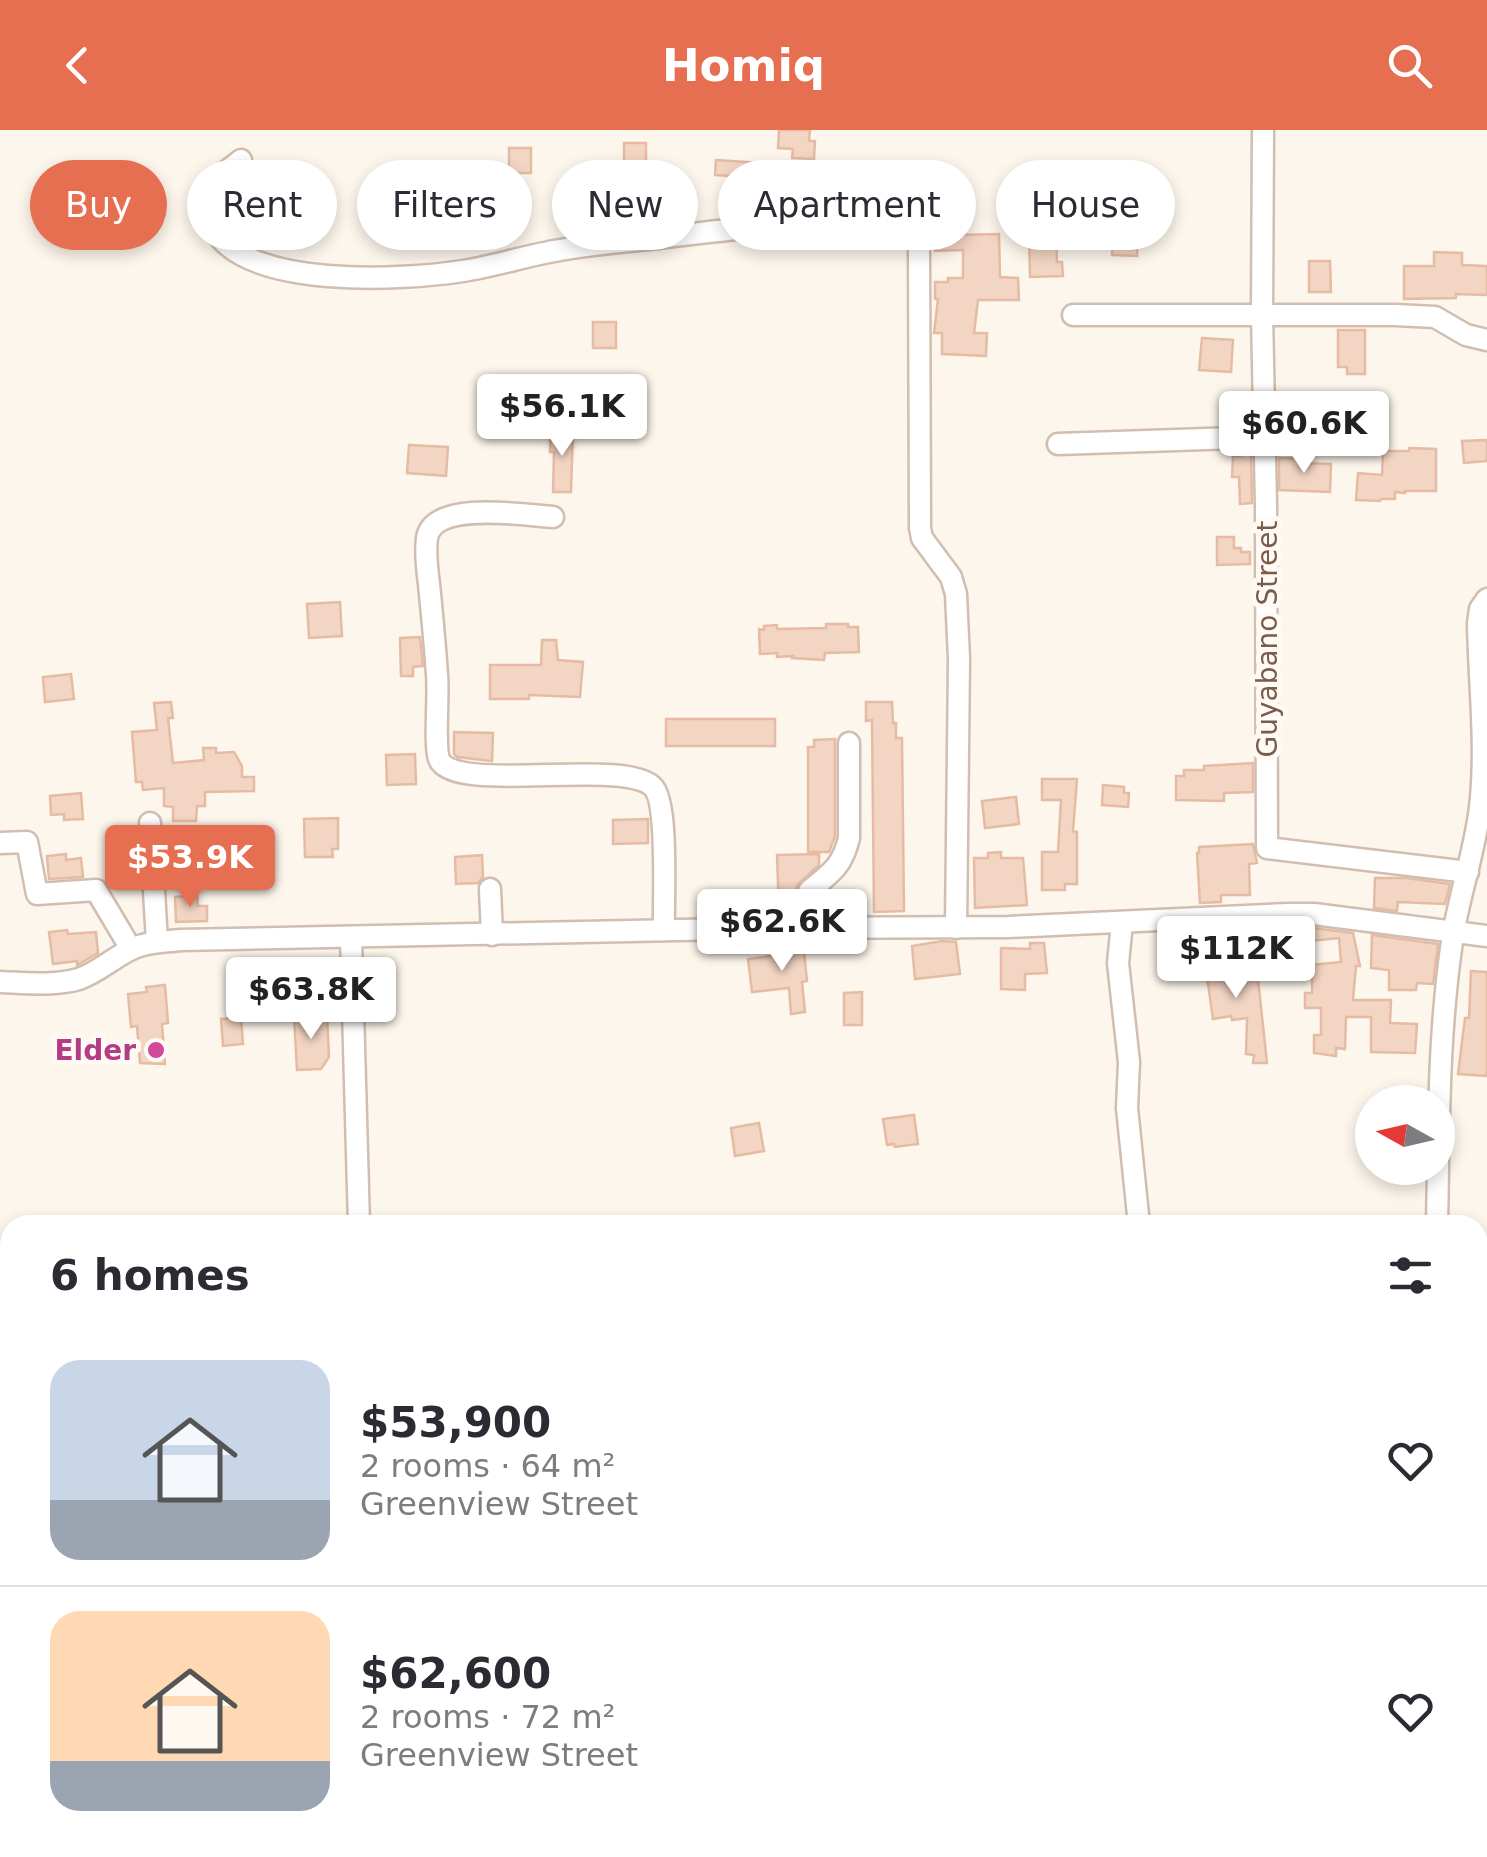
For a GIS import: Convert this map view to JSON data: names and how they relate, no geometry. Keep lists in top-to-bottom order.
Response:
{
  "streets": {
    "street": ["Guyabano Street"]
  },
  "places": ["Elder"],
  "north": "left",
  "page": {
    "header": "Homiq",
    "chip": [
      "Buy",
      "Rent",
      "Filters",
      "New",
      "Apartment",
      "House"
    ],
    "price": [
      "$56.1K",
      "$60.6K",
      "$53.9K",
      "$62.6K",
      "$112K",
      "$63.8K"
    ],
    "heading": "6 homes",
    "list": [
      {
        "name": "$53,900",
        "note": "2 rooms · 64 m² · Greenview Street"
      },
      {
        "name": "$62,600",
        "note": "2 rooms · 72 m² · Greenview Street"
      }
    ]
  }
}
